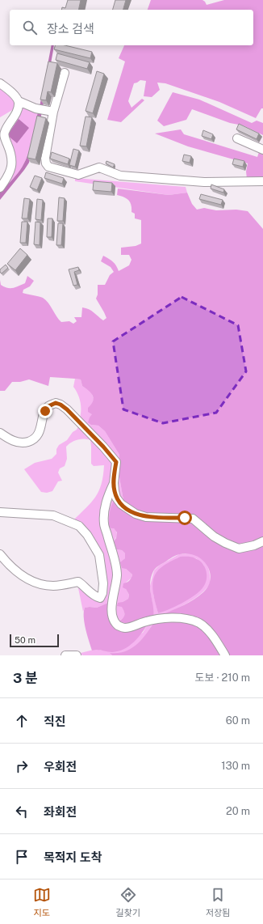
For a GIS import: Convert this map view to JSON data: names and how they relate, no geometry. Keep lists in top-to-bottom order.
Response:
{
  "scale_bar": "50 m",
  "page": {
    "search": "장소 검색",
    "scale": "50 m",
    "heading": ["3 분", "도보 · 210 m"],
    "list": [
      ["직진", "60 m"],
      ["우회전", "130 m"],
      ["좌회전", "20 m"],
      "목적지 도착"
    ],
    "nav": ["지도", "길찾기", "저장됨"]
  }
}
